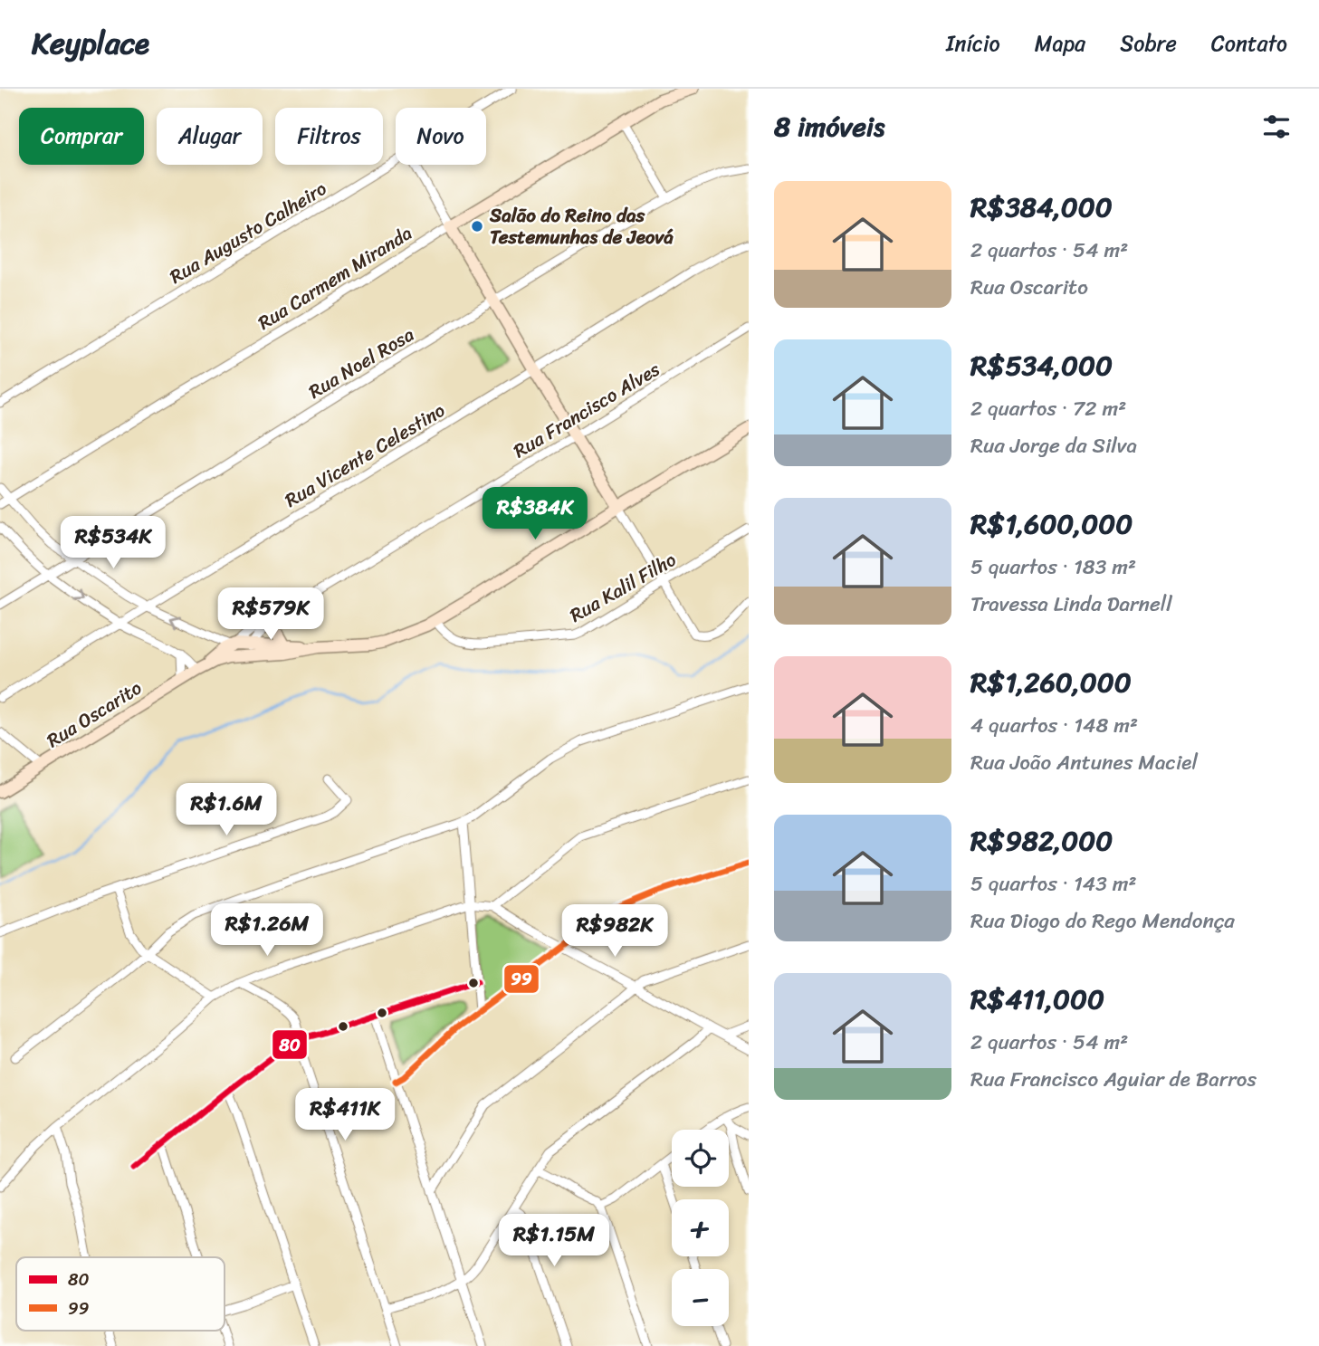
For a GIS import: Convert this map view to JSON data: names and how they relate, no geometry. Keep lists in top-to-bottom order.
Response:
{
  "streets": {
    "main road": ["Rua Carmem Miranda", "Rua Oscarito"],
    "street": [
      "Rua Augusto Calheiro",
      "Rua Noel Rosa",
      "Rua Francisco Alves",
      "Rua Vicente Celestino",
      "Rua Kalil Filho"
    ]
  },
  "crossings": [
    ["Rua Francisco Alves", "Rua Oscarito"]
  ],
  "places": ["Salão do Reino das Testemunhas de Jeová"],
  "lines": ["transit line 99", "transit line 80"],
  "legend": ["80", "99"],
  "page": {
    "header": "Keyplace",
    "nav": [
      "Início",
      "Mapa",
      "Sobre",
      "Contato"
    ],
    "heading": "8 imóveis",
    "chip": [
      "Comprar",
      "Alugar",
      "Filtros",
      "Novo"
    ],
    "list": [
      {
        "name": "R$384,000",
        "note": "2 quartos · 54 m² · Rua Oscarito"
      },
      {
        "name": "R$534,000",
        "note": "2 quartos · 72 m² · Rua Jorge da Silva"
      },
      {
        "name": "R$1,600,000",
        "note": "5 quartos · 183 m² · Travessa Linda Darnell"
      },
      {
        "name": "R$1,260,000",
        "note": "4 quartos · 148 m² · Rua João Antunes Maciel"
      },
      {
        "name": "R$982,000",
        "note": "5 quartos · 143 m² · Rua Diogo do Rego Mendonça"
      },
      {
        "name": "R$411,000",
        "note": "2 quartos · 54 m² · Rua Francisco Aguiar de Barros"
      }
    ],
    "price": [
      "R$384K",
      "R$534K",
      "R$579K",
      "R$1.6M",
      "R$1.26M",
      "R$982K",
      "R$411K",
      "R$1.15M"
    ],
    "map_buttons": ["+", "−"]
  }
}
